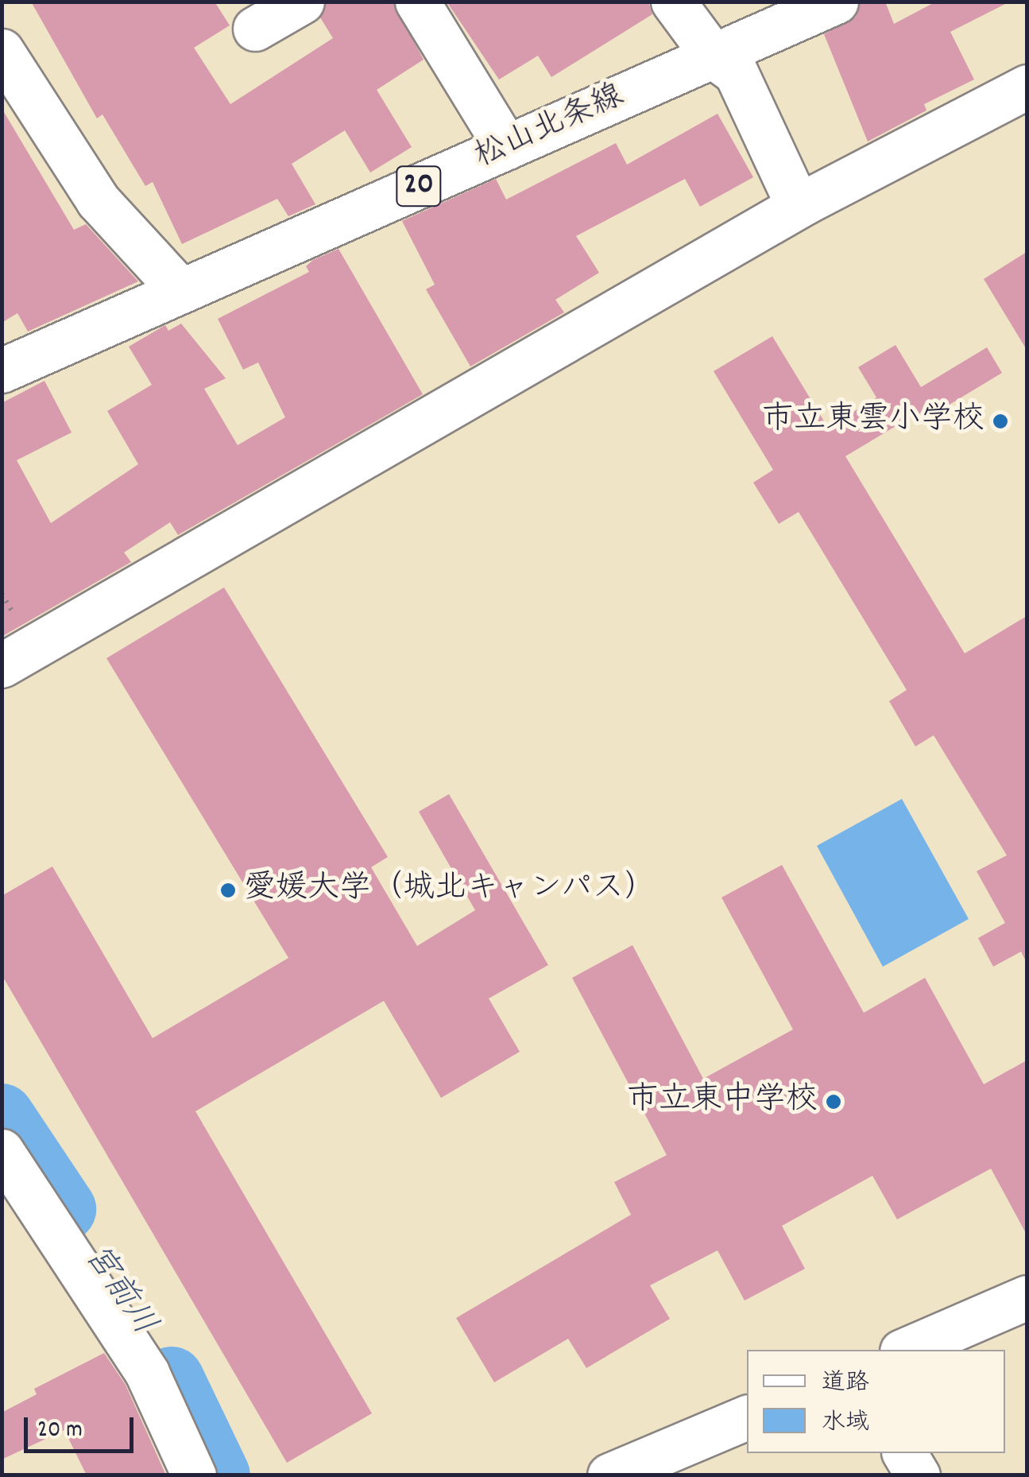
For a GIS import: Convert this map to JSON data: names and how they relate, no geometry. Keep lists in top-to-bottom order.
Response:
{
  "streets": {
    "street": ["松山北条線", "20"]
  },
  "water": ["宮前川"],
  "places": ["市立東雲小学校", "愛媛大学（城北キャンパス）", "市立東中学校"],
  "legend": ["道路", "水域"],
  "scale_bar": "20 m"
}
